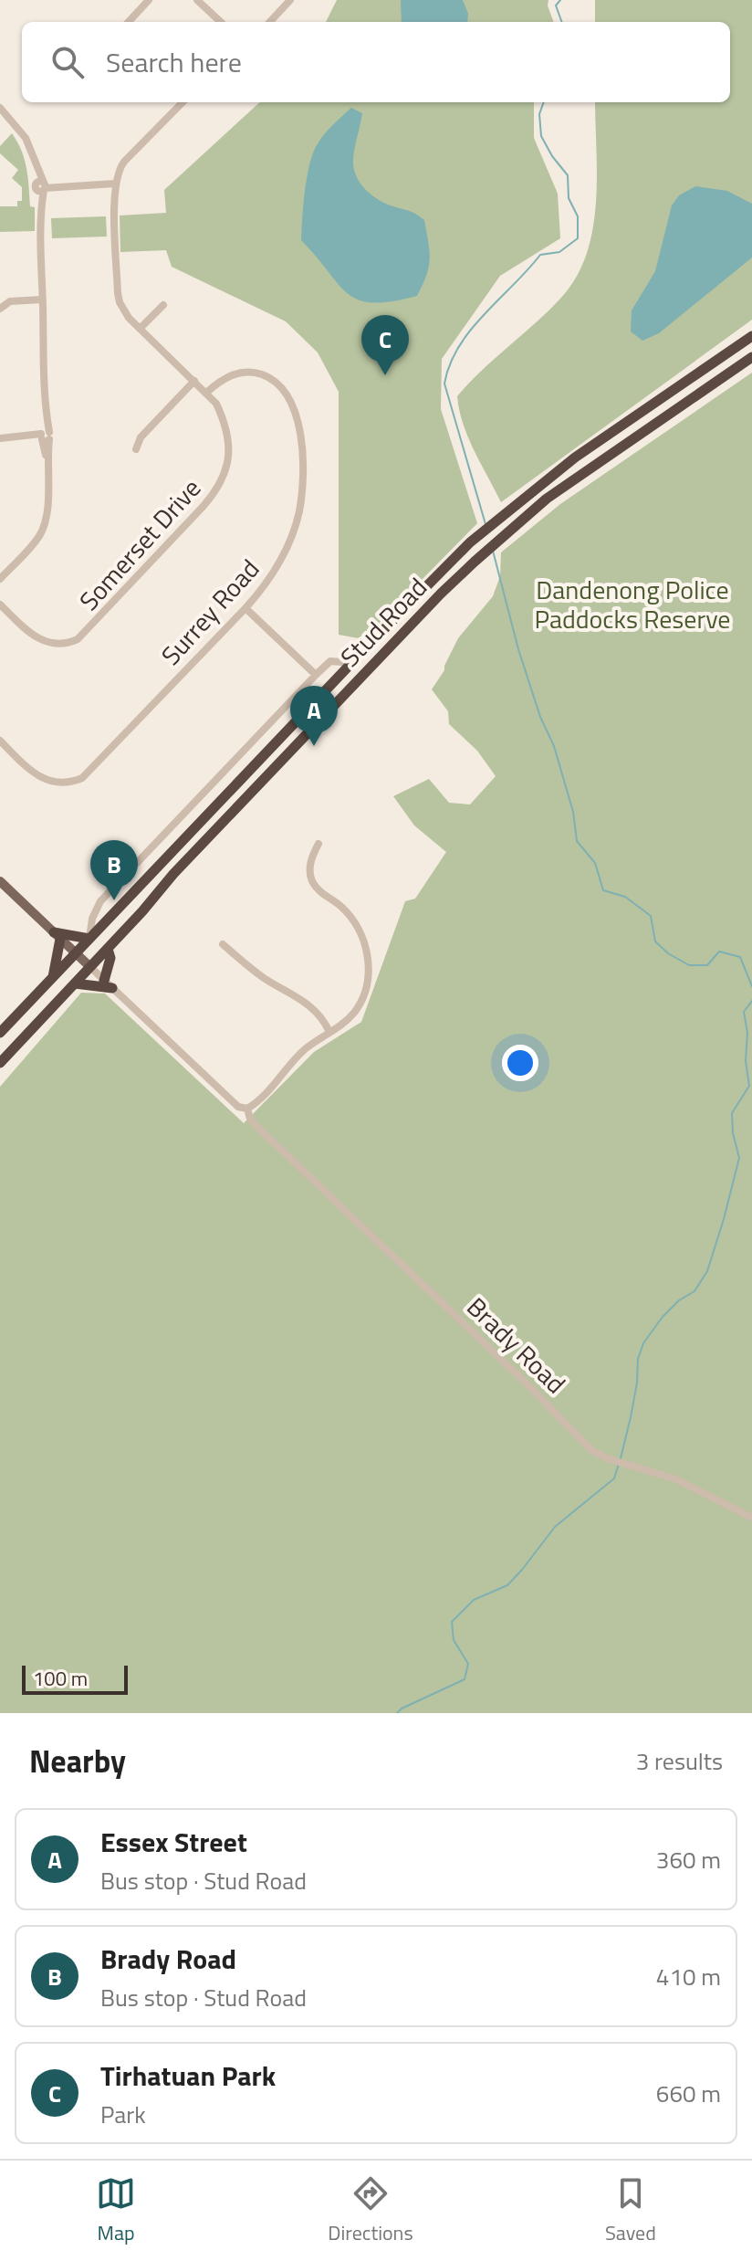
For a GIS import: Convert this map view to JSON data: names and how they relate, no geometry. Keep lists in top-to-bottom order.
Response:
{
  "streets": {
    "highway": ["Stud Road"],
    "main road": ["Brady Road"],
    "street": ["Somerset Drive", "Surrey Road"]
  },
  "crossings": [
    ["Somerset Drive", "Surrey Road"],
    ["Stud Road", "Brady Road"]
  ],
  "parks": ["Dandenong Police Paddocks Reserve"],
  "scale_bar": "100 m",
  "page": {
    "search": "Search here",
    "pins": ["C", "A", "B"],
    "scale": "100 m",
    "heading": ["Nearby", "3 results"],
    "list": [
      {
        "mark": "A",
        "name": "Essex Street",
        "note": "Bus stop · Stud Road",
        "value": "360 m"
      },
      {
        "mark": "B",
        "name": "Brady Road",
        "note": "Bus stop · Stud Road",
        "value": "410 m"
      },
      {
        "mark": "C",
        "name": "Tirhatuan Park",
        "note": "Park",
        "value": "660 m"
      }
    ],
    "nav": ["Map", "Directions", "Saved"]
  }
}
